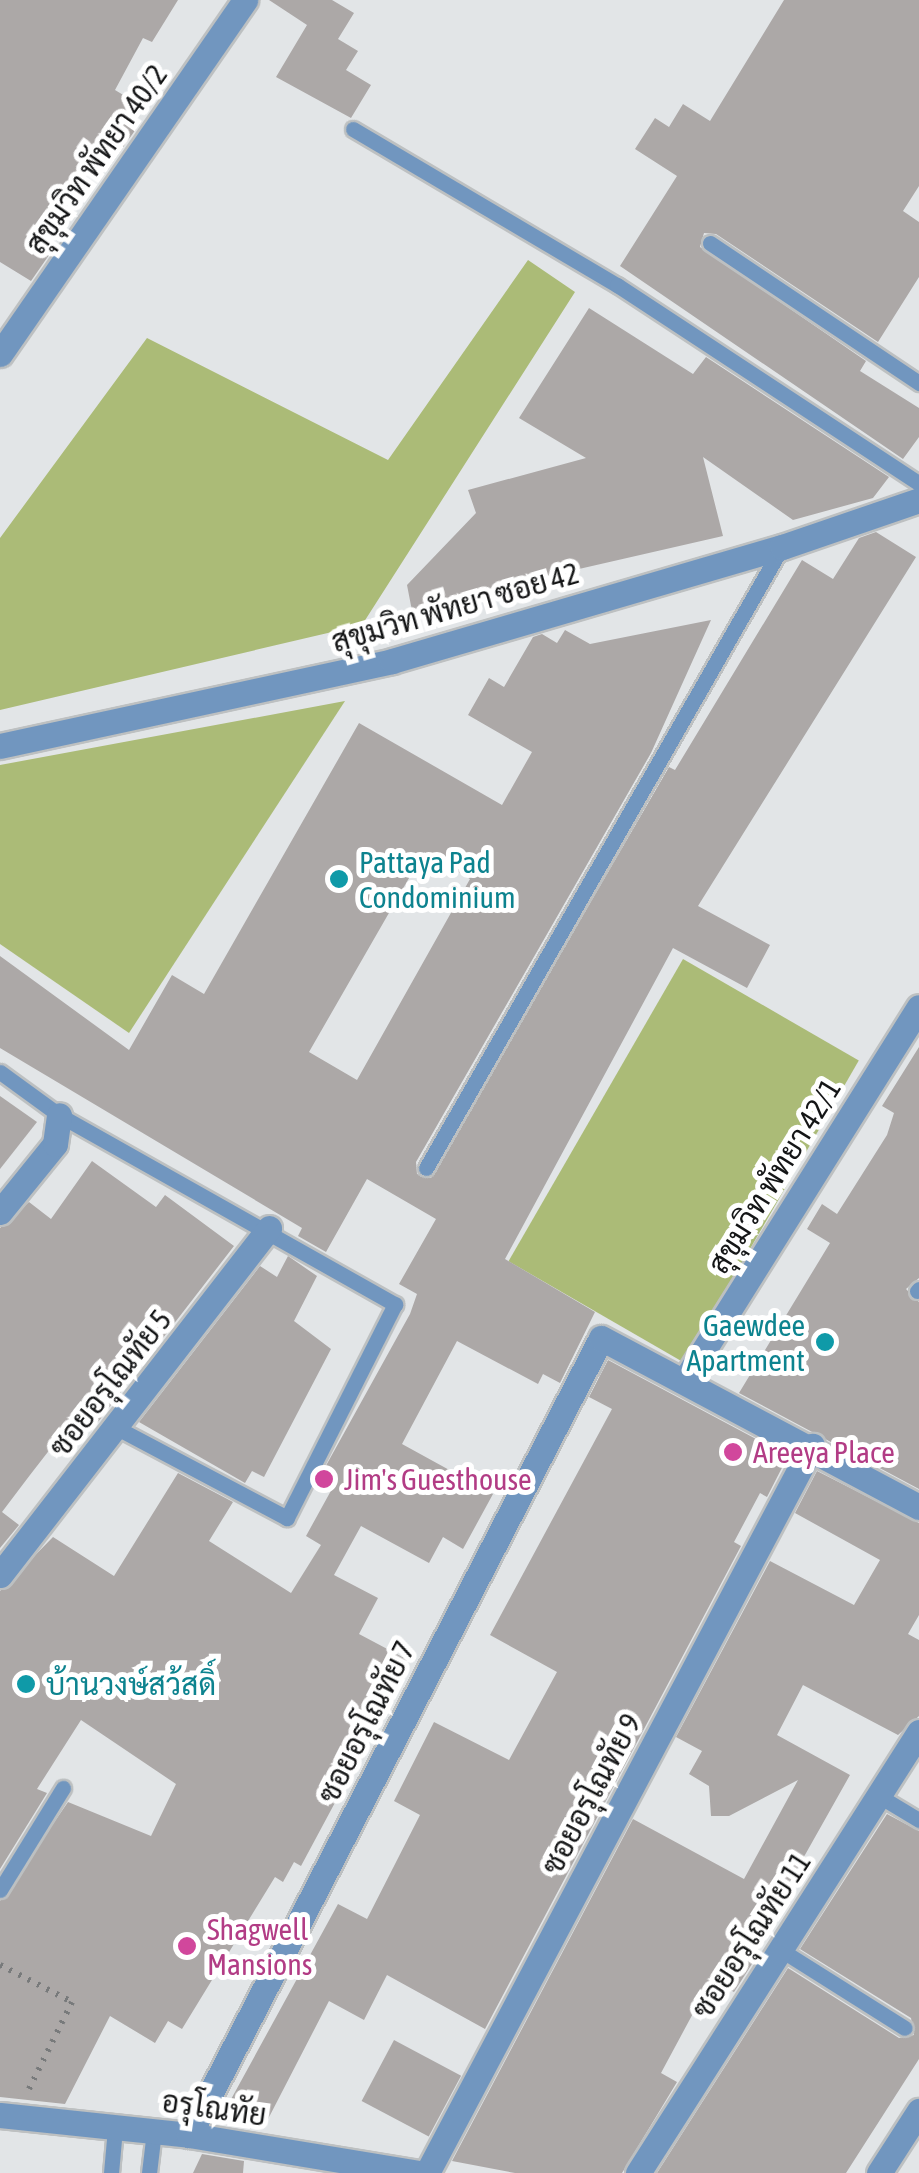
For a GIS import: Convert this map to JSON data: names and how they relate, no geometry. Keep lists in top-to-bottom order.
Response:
{
  "streets": {
    "street": [
      "สุขุมวิท พัทยา 40/2",
      "สุขุมวิท พัทยา ซอย 42",
      "สุขุมวิท พัทยา 42/1",
      "ซอยอรุโณทัย 5",
      "ซอยอรุโณทัย 7",
      "ซอยอรุโณทัย 9",
      "ซอยอรุโณทัย 11",
      "อรุโณทัย"
    ]
  },
  "crossings": [
    ["สุขุมวิท พัทยา 42/1", "ซอยอรุโณทัย 7"],
    ["ซอยอรุโณทัย 7", "อรุโณทัย"]
  ],
  "places": [
    "Pattaya Pad Condominium",
    "Gaewdee Apartment",
    "Areeya Place",
    "Jim's Guesthouse",
    "บ้านวงษ์สว้สดิ์",
    "Shagwell Mansions"
  ]
}
